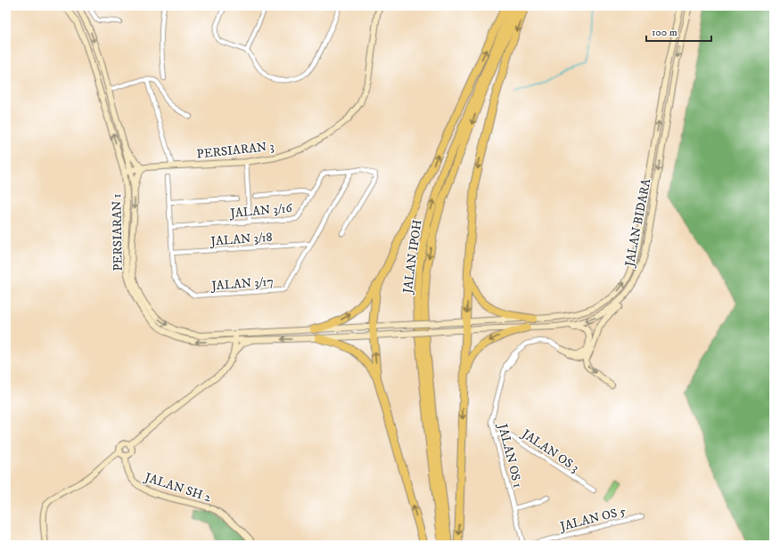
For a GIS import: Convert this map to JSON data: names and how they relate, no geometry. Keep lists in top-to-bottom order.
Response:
{
  "streets": {
    "highway": ["JALAN IPOH"],
    "main road": [
      "PERSIARAN 3",
      "JALAN BIDARA",
      "PERSIARAN 1",
      "JALAN SH 2"
    ],
    "street": [
      "JALAN 3/16",
      "JALAN 3/18",
      "JALAN 3/17",
      "JALAN OS 3",
      "JALAN OS 1",
      "JALAN OS 5"
    ]
  },
  "crossings": [
    ["PERSIARAN 3", "PERSIARAN 1"],
    ["JALAN 3/16", "JALAN 3/17"],
    ["JALAN BIDARA", "PERSIARAN 1"],
    ["JALAN 3/18", "JALAN 3/17"],
    ["JALAN OS 3", "JALAN OS 1"]
  ],
  "scale_bar": "100 m"
}
